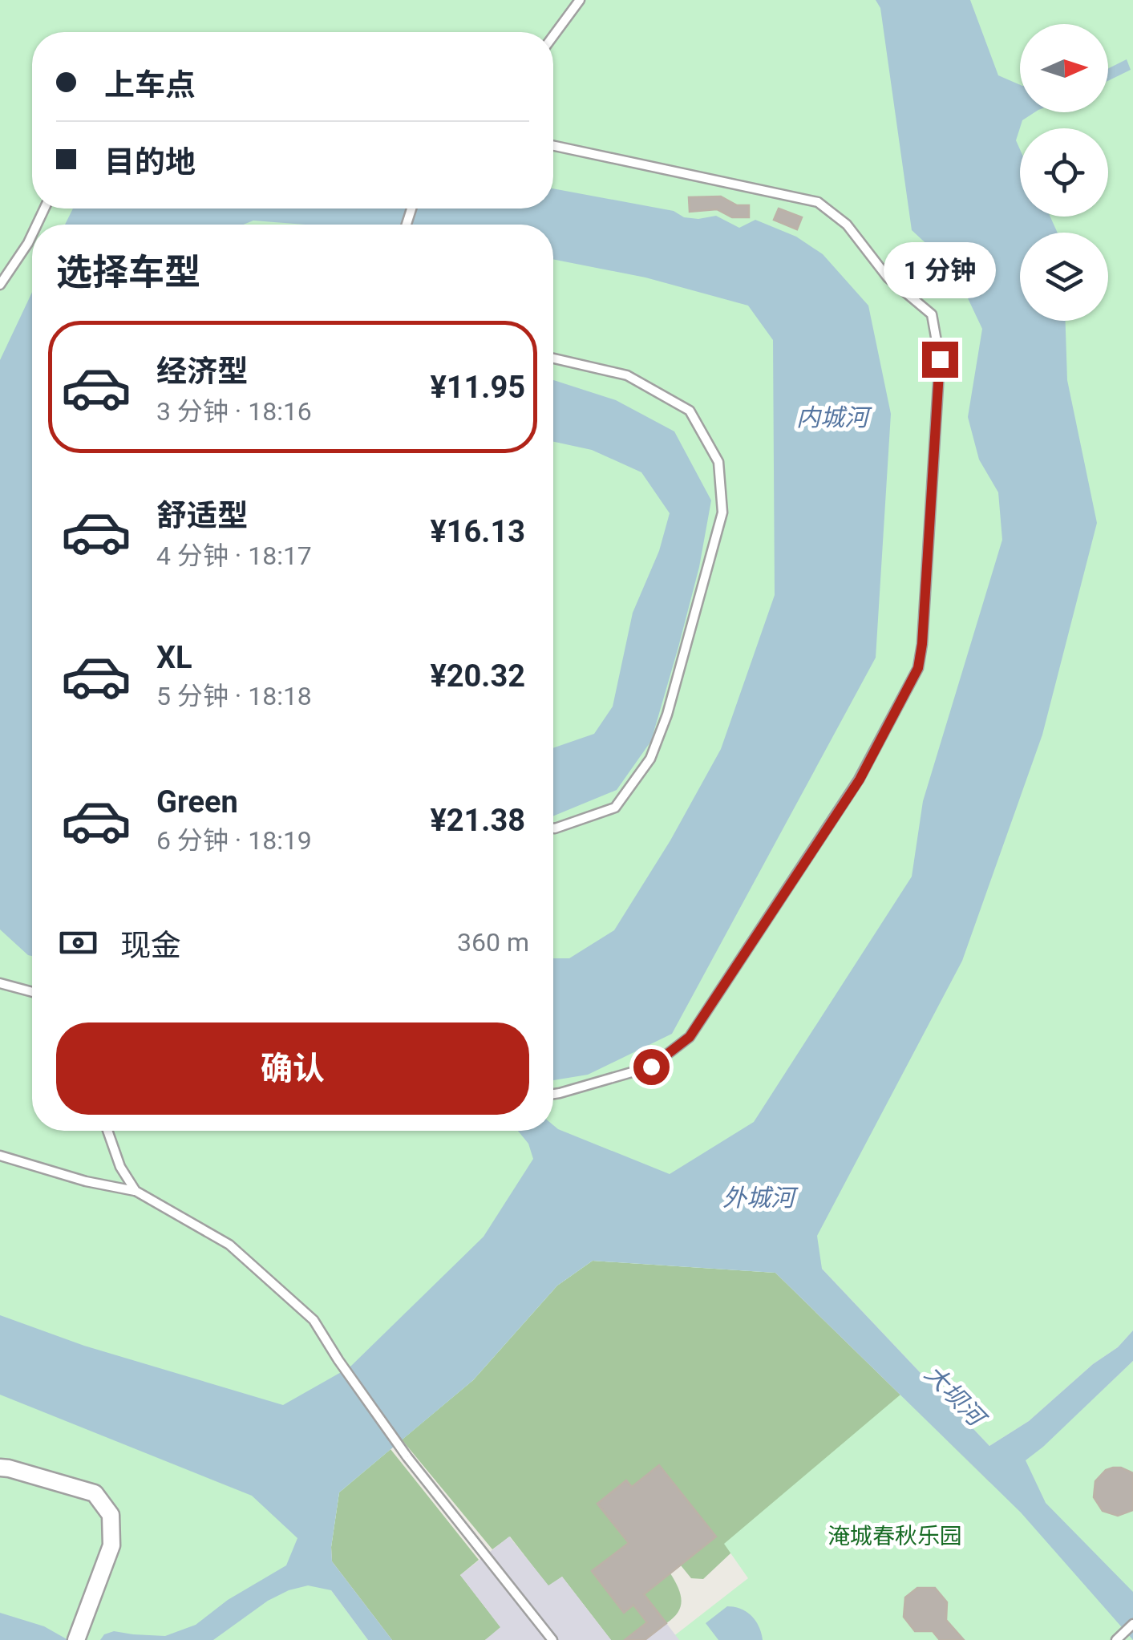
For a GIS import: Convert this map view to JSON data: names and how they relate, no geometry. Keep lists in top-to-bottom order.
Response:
{
  "water": ["内城河", "外城河", "大坝河"],
  "parks": ["淹城春秋乐园"],
  "north": "right",
  "page": {
    "banner": ["上车点", "目的地"],
    "heading": "选择车型",
    "bubble": "1 分钟",
    "list": [
      {
        "name": "经济型",
        "note": "3 分钟 · 18:16",
        "value": "¥11.95"
      },
      {
        "name": "舒适型",
        "note": "4 分钟 · 18:17",
        "value": "¥16.13"
      },
      {
        "name": "XL",
        "note": "5 分钟 · 18:18",
        "value": "¥20.32"
      },
      {
        "name": "Green",
        "note": "6 分钟 · 18:19",
        "value": "¥21.38"
      }
    ],
    "pay": ["现金", "360 m"],
    "buttons": "确认"
  }
}
